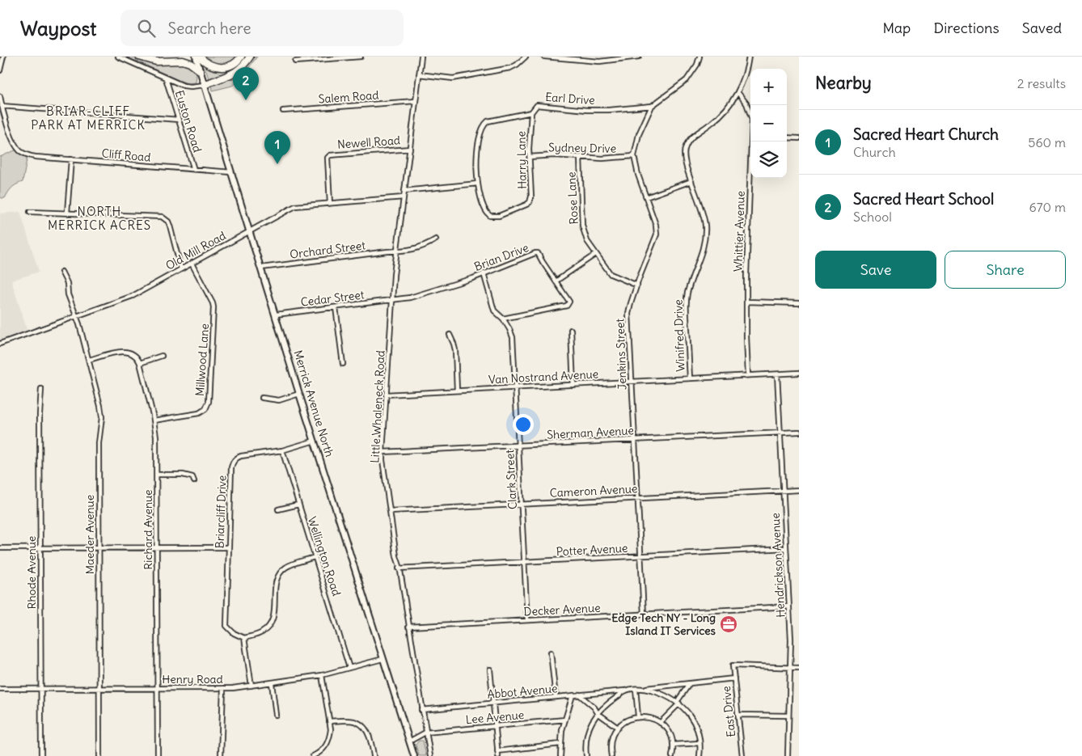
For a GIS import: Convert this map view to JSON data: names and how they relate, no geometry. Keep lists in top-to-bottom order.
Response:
{
  "streets": {
    "main road": ["Merrick Avenue North"],
    "street": [
      "Salem Road",
      "Earl Drive",
      "Euston Road",
      "Newell Road",
      "Sydney Drive",
      "Cliff Road",
      "Harry Lane",
      "Rose Lane",
      "Whittier Avenue",
      "Orchard Street",
      "Old Mill Road",
      "Brian Drive",
      "Cedar Street",
      "Winifred Drive",
      "Jenkins Street",
      "Millwood Lane",
      "Van Nostrand Avenue",
      "Little Whaleneck Road",
      "Sherman Avenue",
      "Clark Street",
      "Cameron Avenue",
      "Briarcliff Drive",
      "Richard Avenue",
      "Maeder Avenue",
      "Potter Avenue",
      "Wellington Road",
      "Hendrickson Avenue",
      "Rhode Avenue",
      "Decker Avenue",
      "Henry Road",
      "Abbot Avenue",
      "East Drive",
      "Lee Avenue"
    ]
  },
  "crossings": [
    ["Salem Road", "Little Whaleneck Road"],
    ["Earl Drive", "Harry Lane"],
    ["Earl Drive", "Jenkins Street"],
    ["Euston Road", "Cliff Road"],
    ["Newell Road", "Old Mill Road"],
    ["Newell Road", "Little Whaleneck Road"],
    ["Sydney Drive", "Harry Lane"],
    ["Sydney Drive", "Rose Lane"],
    ["Sydney Drive", "Jenkins Street"],
    ["Cliff Road", "Merrick Avenue North"],
    ["Rose Lane", "Jenkins Street"],
    ["Whittier Avenue", "Winifred Drive"],
    ["Whittier Avenue", "Van Nostrand Avenue"],
    ["Orchard Street", "Merrick Avenue North"],
    ["Orchard Street", "Little Whaleneck Road"],
    ["Old Mill Road", "Millwood Lane"],
    ["Old Mill Road", "Merrick Avenue North"],
    ["Old Mill Road", "Little Whaleneck Road"],
    ["Old Mill Road", "Maeder Avenue"],
    ["Brian Drive", "Cedar Street"],
    ["Brian Drive", "Little Whaleneck Road"],
    ["Brian Drive", "Clark Street"],
    ["Cedar Street", "Merrick Avenue North"],
    ["Cedar Street", "Little Whaleneck Road"],
    ["Winifred Drive", "Van Nostrand Avenue"],
    ["Jenkins Street", "Van Nostrand Avenue"],
    ["Jenkins Street", "Sherman Avenue"],
    ["Jenkins Street", "Cameron Avenue"],
    ["Jenkins Street", "Potter Avenue"],
    ["Jenkins Street", "Decker Avenue"],
    ["Millwood Lane", "Richard Avenue"],
    ["Van Nostrand Avenue", "Little Whaleneck Road"],
    ["Van Nostrand Avenue", "Clark Street"],
    ["Van Nostrand Avenue", "Hendrickson Avenue"],
    ["Merrick Avenue North", "Briarcliff Drive"],
    ["Merrick Avenue North", "Henry Road"],
    ["Little Whaleneck Road", "Sherman Avenue"],
    ["Little Whaleneck Road", "Cameron Avenue"],
    ["Little Whaleneck Road", "Potter Avenue"],
    ["Little Whaleneck Road", "Decker Avenue"],
    ["Little Whaleneck Road", "Abbot Avenue"],
    ["Little Whaleneck Road", "Lee Avenue"],
    ["Sherman Avenue", "Clark Street"],
    ["Sherman Avenue", "Hendrickson Avenue"],
    ["Clark Street", "Cameron Avenue"],
    ["Clark Street", "Potter Avenue"],
    ["Clark Street", "Decker Avenue"],
    ["Cameron Avenue", "Hendrickson Avenue"],
    ["Briarcliff Drive", "Wellington Road"],
    ["Richard Avenue", "Henry Road"],
    ["Maeder Avenue", "Henry Road"],
    ["Potter Avenue", "Hendrickson Avenue"],
    ["Wellington Road", "Henry Road"],
    ["Hendrickson Avenue", "Decker Avenue"],
    ["Hendrickson Avenue", "East Drive"],
    ["Rhode Avenue", "Henry Road"]
  ],
  "districts": ["BRIAR-CLIFF PARK AT MERRICK", "NORTH MERRICK ACRES"],
  "places": {
    "office": ["Edge Tech NY - Long Island IT Services"]
  },
  "page": {
    "header": "Waypost",
    "search": "Search here",
    "nav": ["Map", "Directions", "Saved"],
    "heading": ["Nearby", "2 results"],
    "pins": ["2", "1"],
    "map_buttons": ["+", "−"],
    "list": [
      {
        "mark": "1",
        "name": "Sacred Heart Church",
        "note": "Church",
        "value": "560 m"
      },
      {
        "mark": "2",
        "name": "Sacred Heart School",
        "note": "School",
        "value": "670 m"
      }
    ],
    "buttons": ["Save", "Share"]
  }
}
